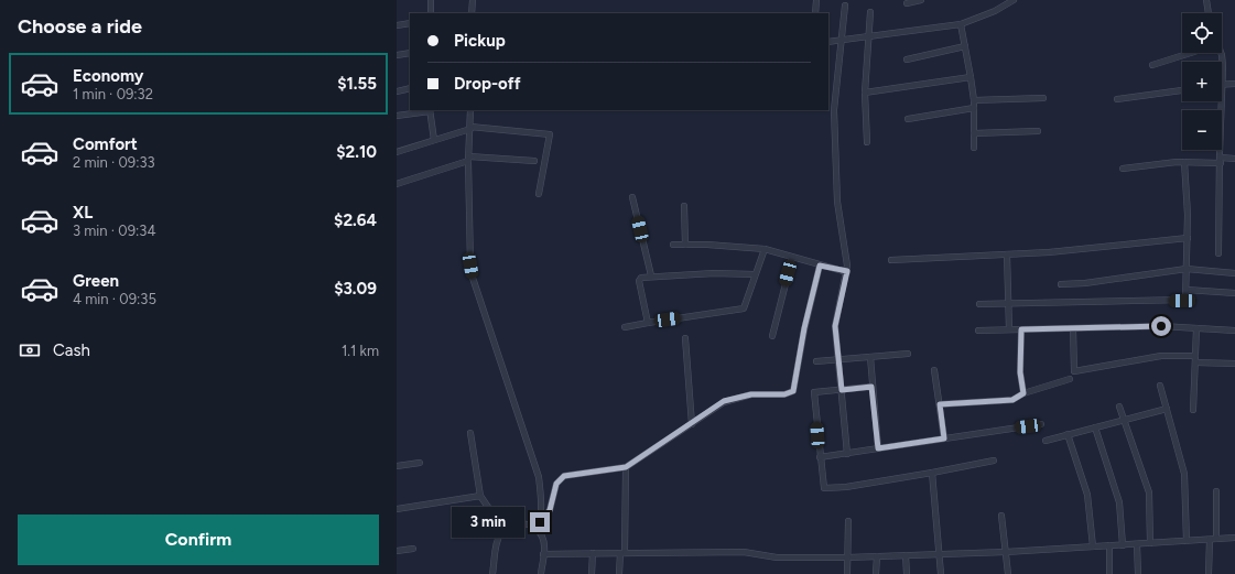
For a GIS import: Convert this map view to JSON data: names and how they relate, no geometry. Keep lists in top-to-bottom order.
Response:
{
  "page": {
    "heading": "Choose a ride",
    "map_buttons": ["+", "−"],
    "banner": ["Pickup", "Drop-off"],
    "list": [
      {
        "name": "Economy",
        "note": "1 min · 09:32",
        "value": "$1.55"
      },
      {
        "name": "Comfort",
        "note": "2 min · 09:33",
        "value": "$2.10"
      },
      {
        "name": "XL",
        "note": "3 min · 09:34",
        "value": "$2.64"
      },
      {
        "name": "Green",
        "note": "4 min · 09:35",
        "value": "$3.09"
      }
    ],
    "pay": ["Cash", "1.1 km"],
    "buttons": "Confirm",
    "bubble": "3 min"
  }
}
